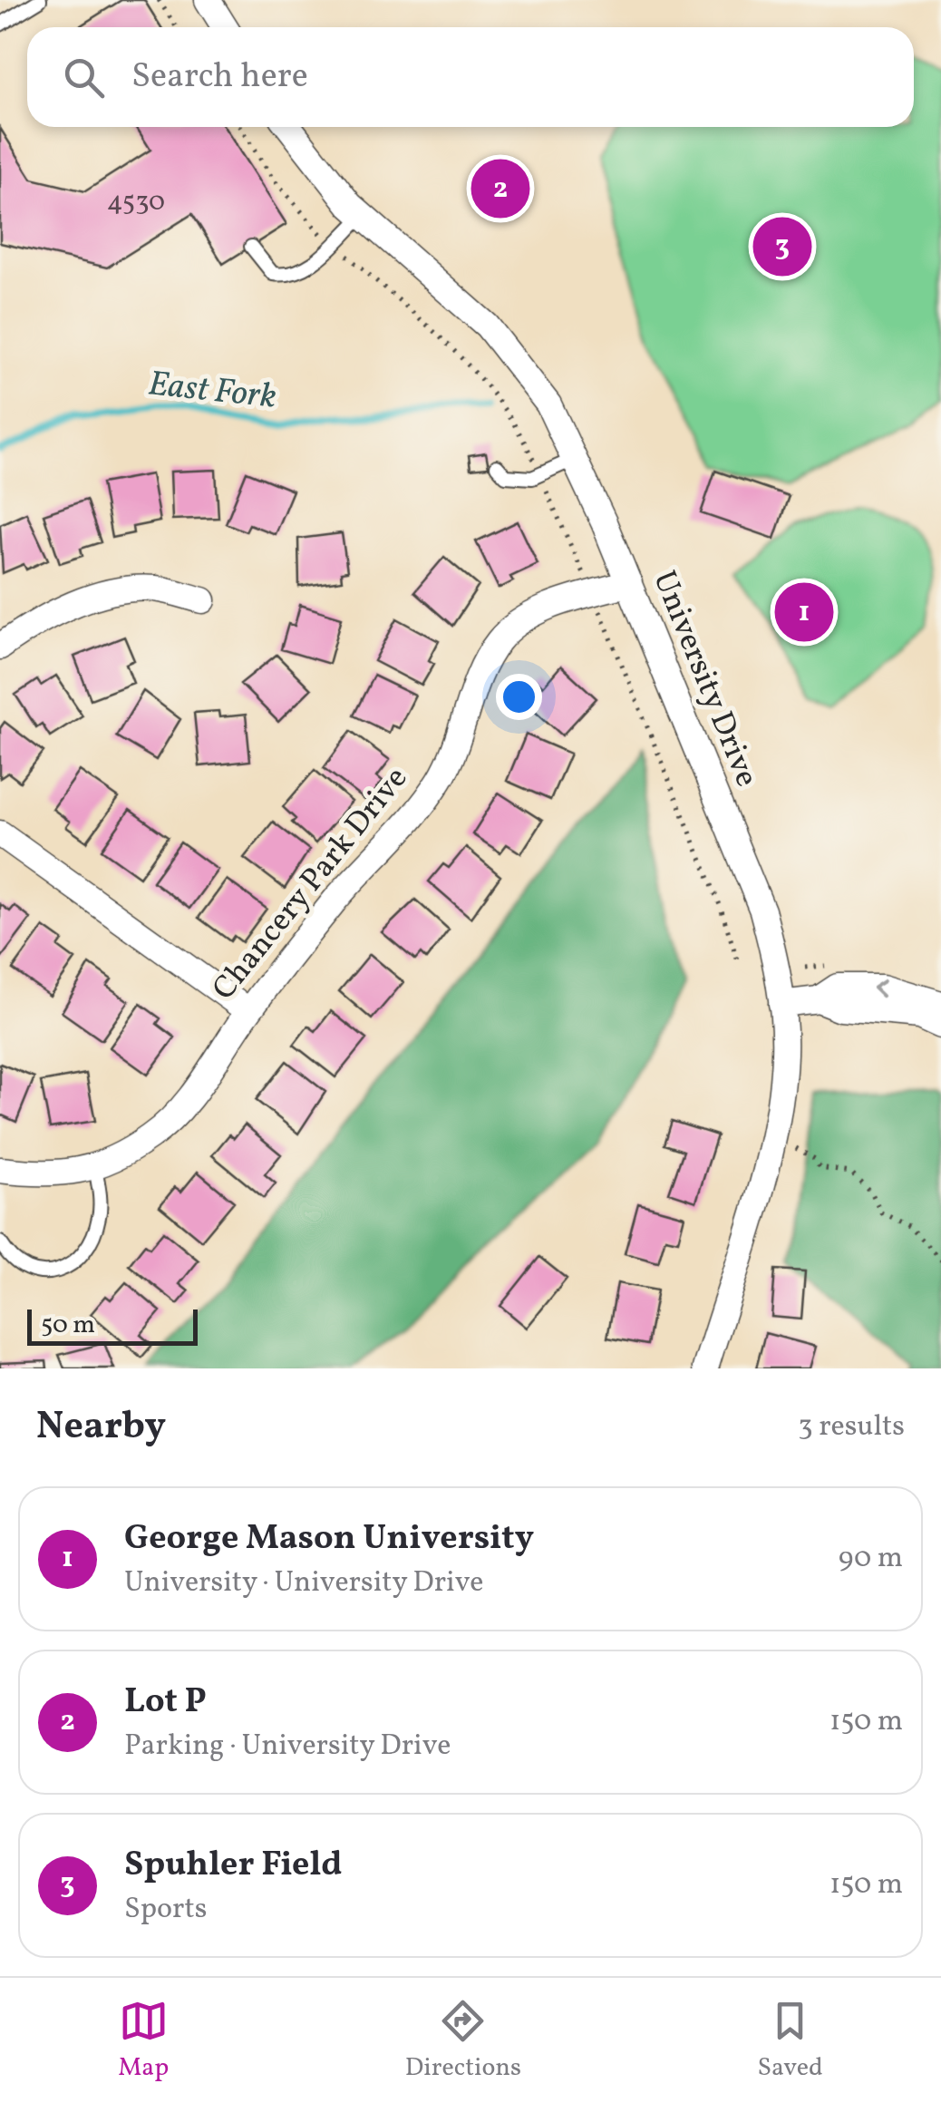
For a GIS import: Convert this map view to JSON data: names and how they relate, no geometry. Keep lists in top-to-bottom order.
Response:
{
  "streets": {
    "street": ["University Drive", "Chancery Park Drive"]
  },
  "crossings": [
    ["University Drive", "Chancery Park Drive"]
  ],
  "water": ["East Fork"],
  "house_numbers": ["4530"],
  "scale_bar": "50 m",
  "page": {
    "search": "Search here",
    "pins": ["2", "3", "1"],
    "scale": "50 m",
    "heading": ["Nearby", "3 results"],
    "list": [
      {
        "mark": "1",
        "name": "George Mason University",
        "note": "University · University Drive",
        "value": "90 m"
      },
      {
        "mark": "2",
        "name": "Lot P",
        "note": "Parking · University Drive",
        "value": "150 m"
      },
      {
        "mark": "3",
        "name": "Spuhler Field",
        "note": "Sports",
        "value": "150 m"
      }
    ],
    "nav": ["Map", "Directions", "Saved"]
  }
}
